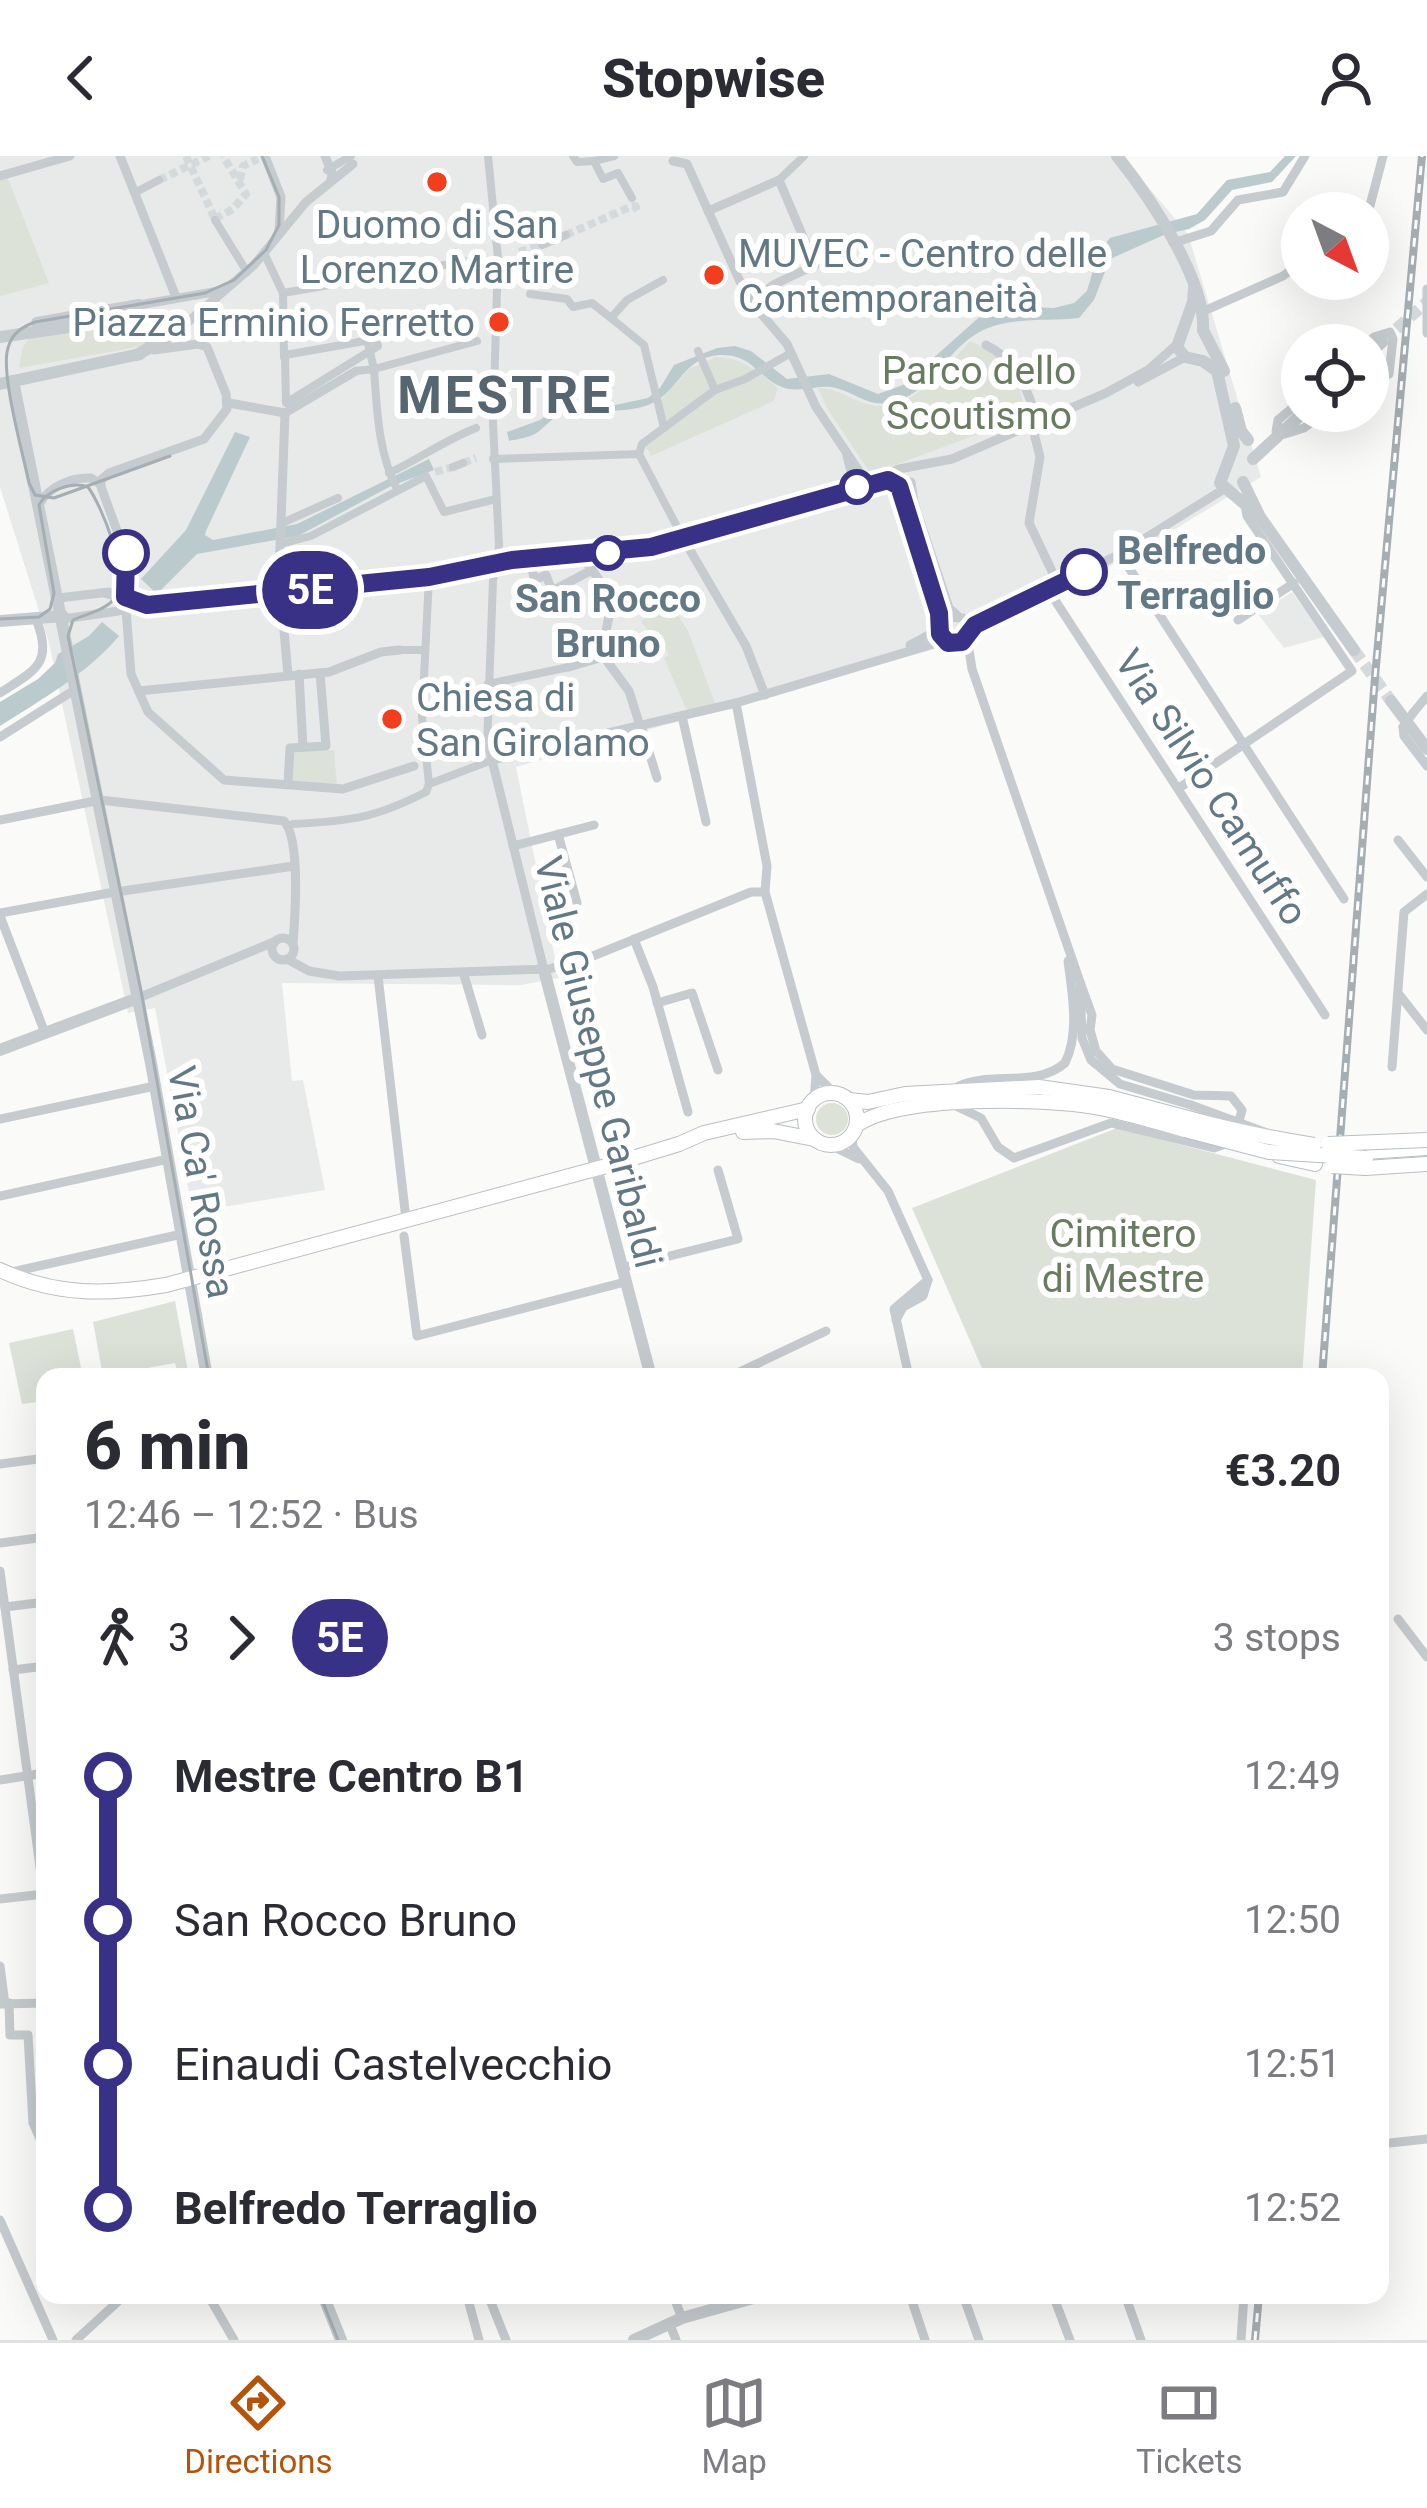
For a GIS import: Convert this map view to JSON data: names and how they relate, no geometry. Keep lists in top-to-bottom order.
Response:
{
  "streets": {
    "street": ["Via Silvio Camuffo", "Viale Giuseppe Garibaldi", "Via Ca' Rossa"]
  },
  "districts": ["MESTRE"],
  "parks": ["Parco dello Scoutismo", "Cimitero di Mestre"],
  "places": [
    "Duomo di San Lorenzo Martire",
    "MUVEC - Centro delle Contemporaneità",
    "Piazza Erminio Ferretto",
    "San Rocco Bruno",
    "Belfredo Terraglio",
    "Chiesa di San Girolamo"
  ],
  "lines": ["bus line 5E"],
  "north": "bottom right",
  "page": {
    "header": "Stopwise",
    "on_map": "5E",
    "heading": ["6 min", "12:46 – 12:52 · Bus", "€3.20"],
    "legs": ["3", "5E", "3 stops"],
    "list": [
      {
        "name": "Mestre Centro B1",
        "value": "12:49"
      },
      {
        "name": "San Rocco Bruno",
        "value": "12:50"
      },
      {
        "name": "Einaudi Castelvecchio",
        "value": "12:51"
      },
      {
        "name": "Belfredo Terraglio",
        "value": "12:52"
      }
    ],
    "tabs": ["Directions", "Map", "Tickets"]
  }
}
